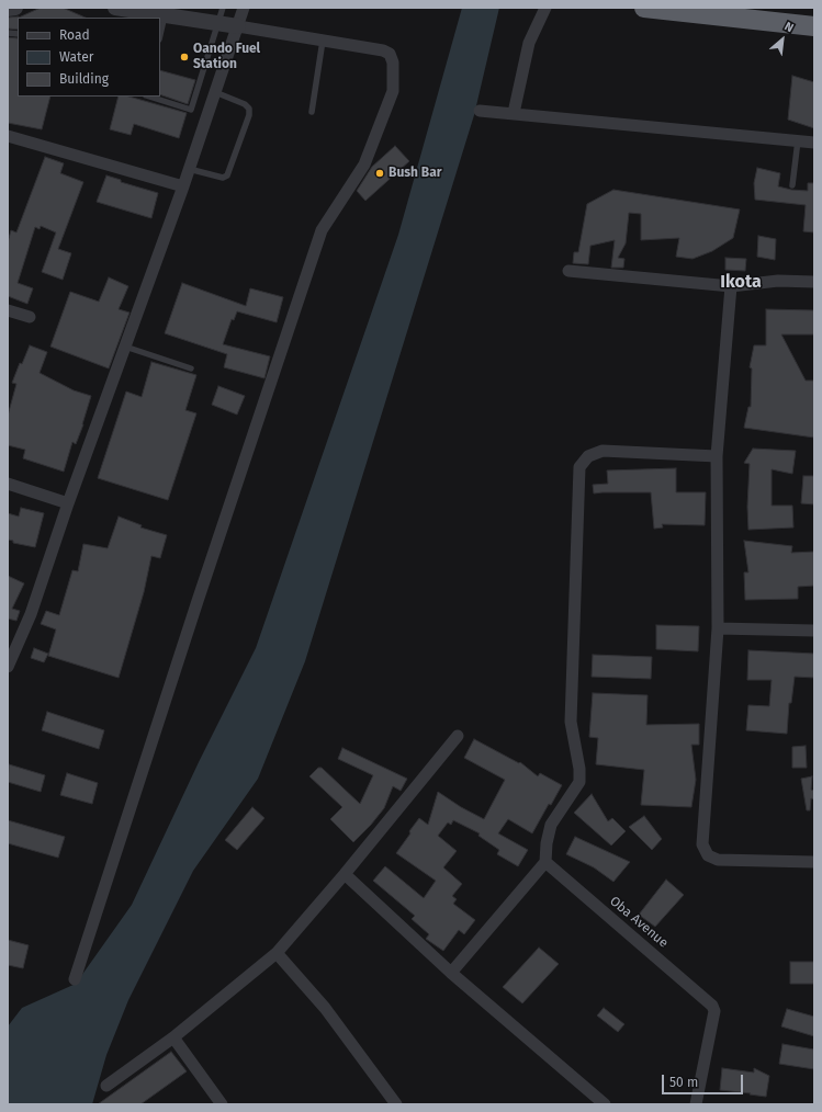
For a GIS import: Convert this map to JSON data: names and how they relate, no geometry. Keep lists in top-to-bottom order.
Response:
{
  "streets": {
    "street": ["Oba Avenue"]
  },
  "districts": ["Ikota"],
  "places": ["Oando Fuel Station", "Bush Bar"],
  "legend": ["Road", "Water", "Building"],
  "scale_bar": "50 m",
  "north": "top right"
}
